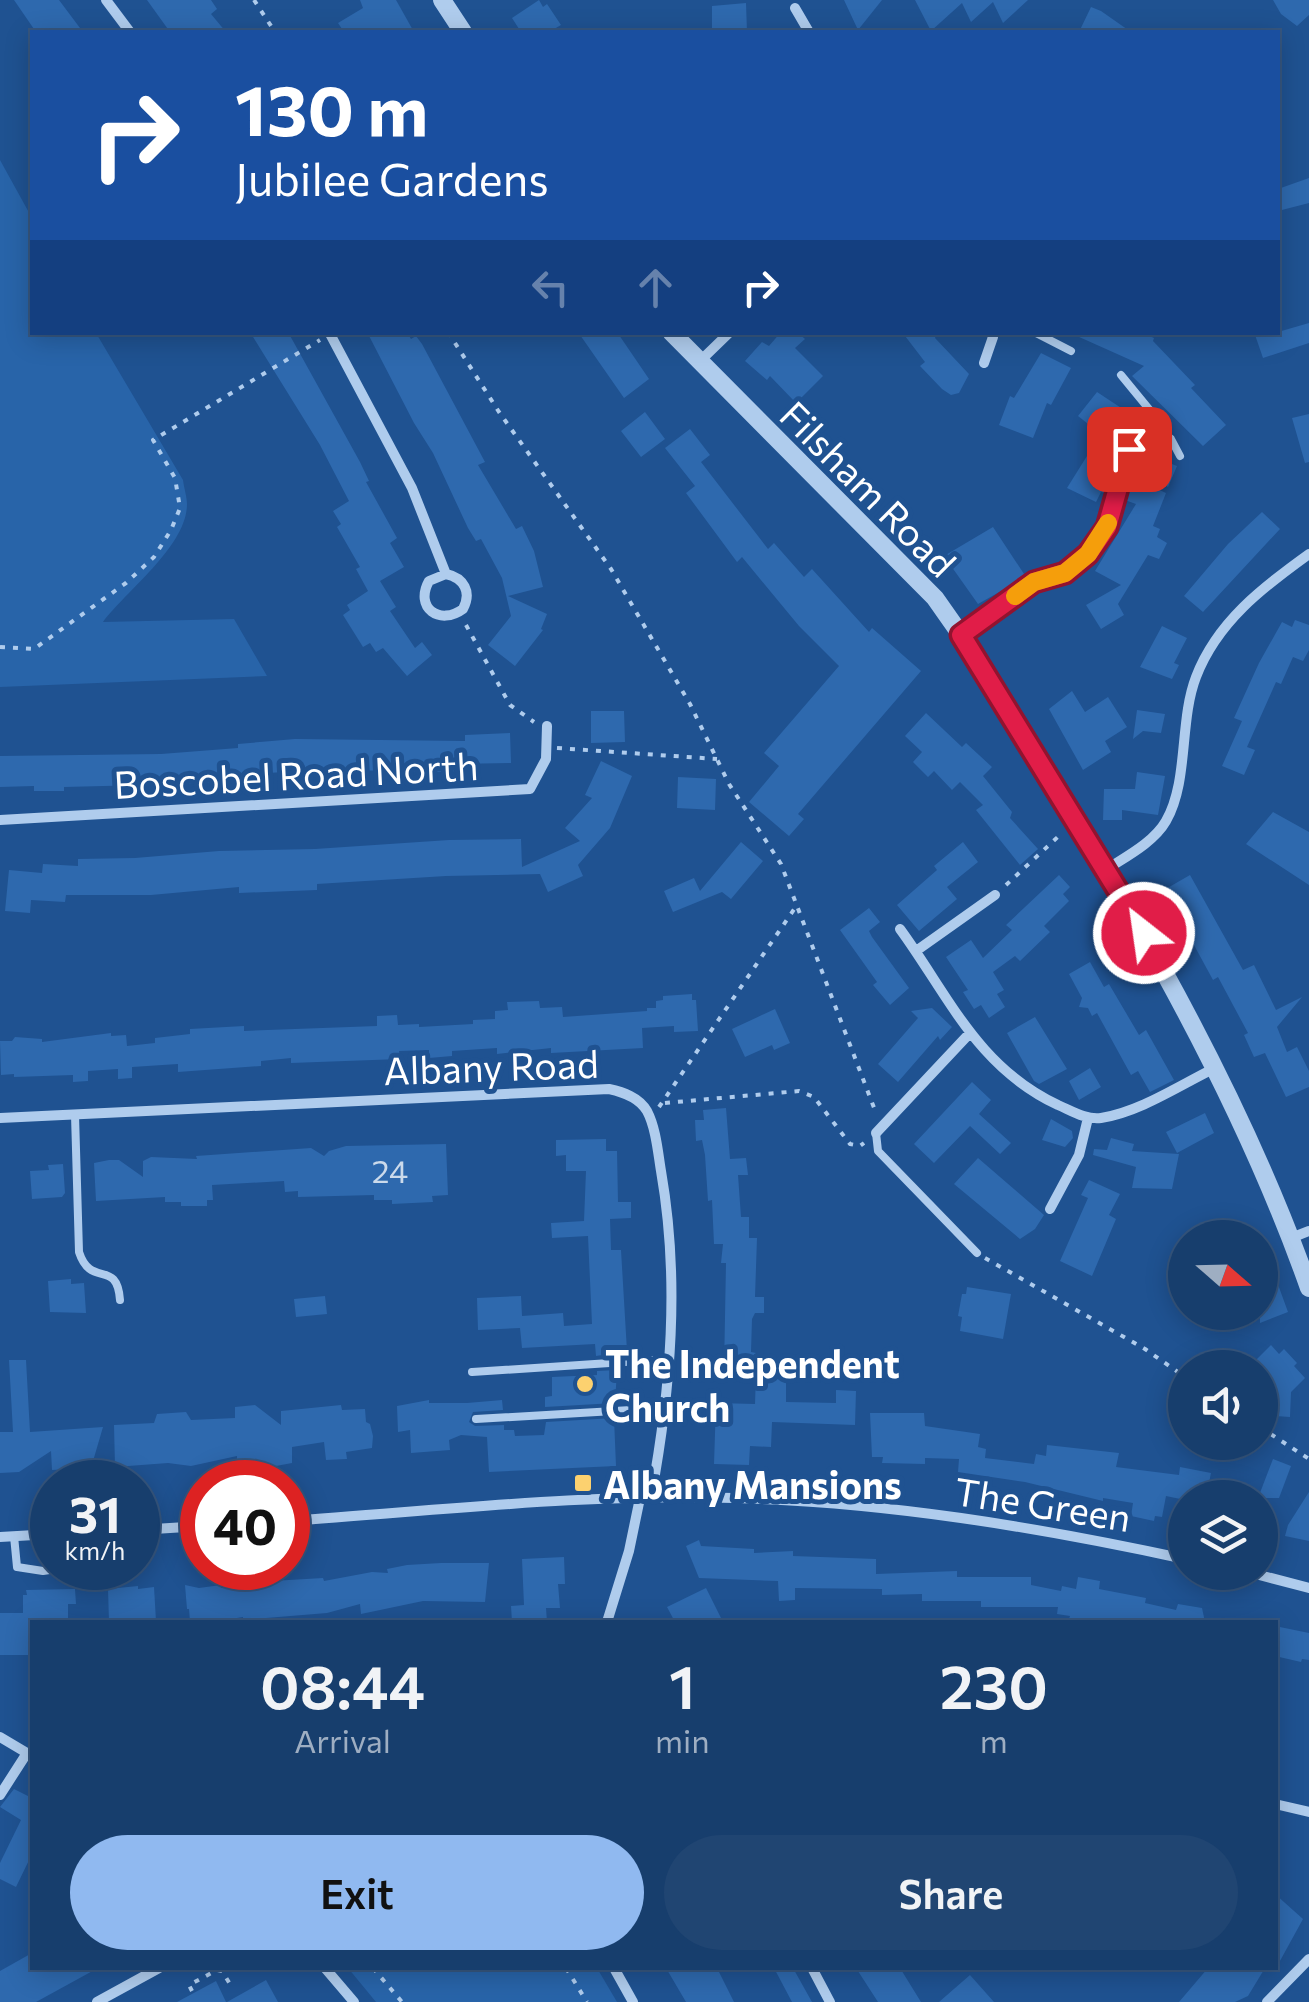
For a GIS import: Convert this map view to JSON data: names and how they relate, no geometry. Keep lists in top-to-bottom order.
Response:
{
  "streets": {
    "street": [
      "Filsham Road",
      "Boscobel Road North",
      "Albany Road",
      "The Green"
    ]
  },
  "places": {
    "other": ["The Independent Church"],
    "transit": ["Albany Mansions"]
  },
  "house_numbers": ["24"],
  "north": "right",
  "page": {
    "turn": ["130 m", "Jubilee Gardens"],
    "speed": "31 km/h",
    "limit": "40",
    "eta": [
      "08:44",
      "Arrival",
      "1",
      "min",
      "230",
      "m"
    ],
    "buttons": ["Exit", "Share"]
  }
}
